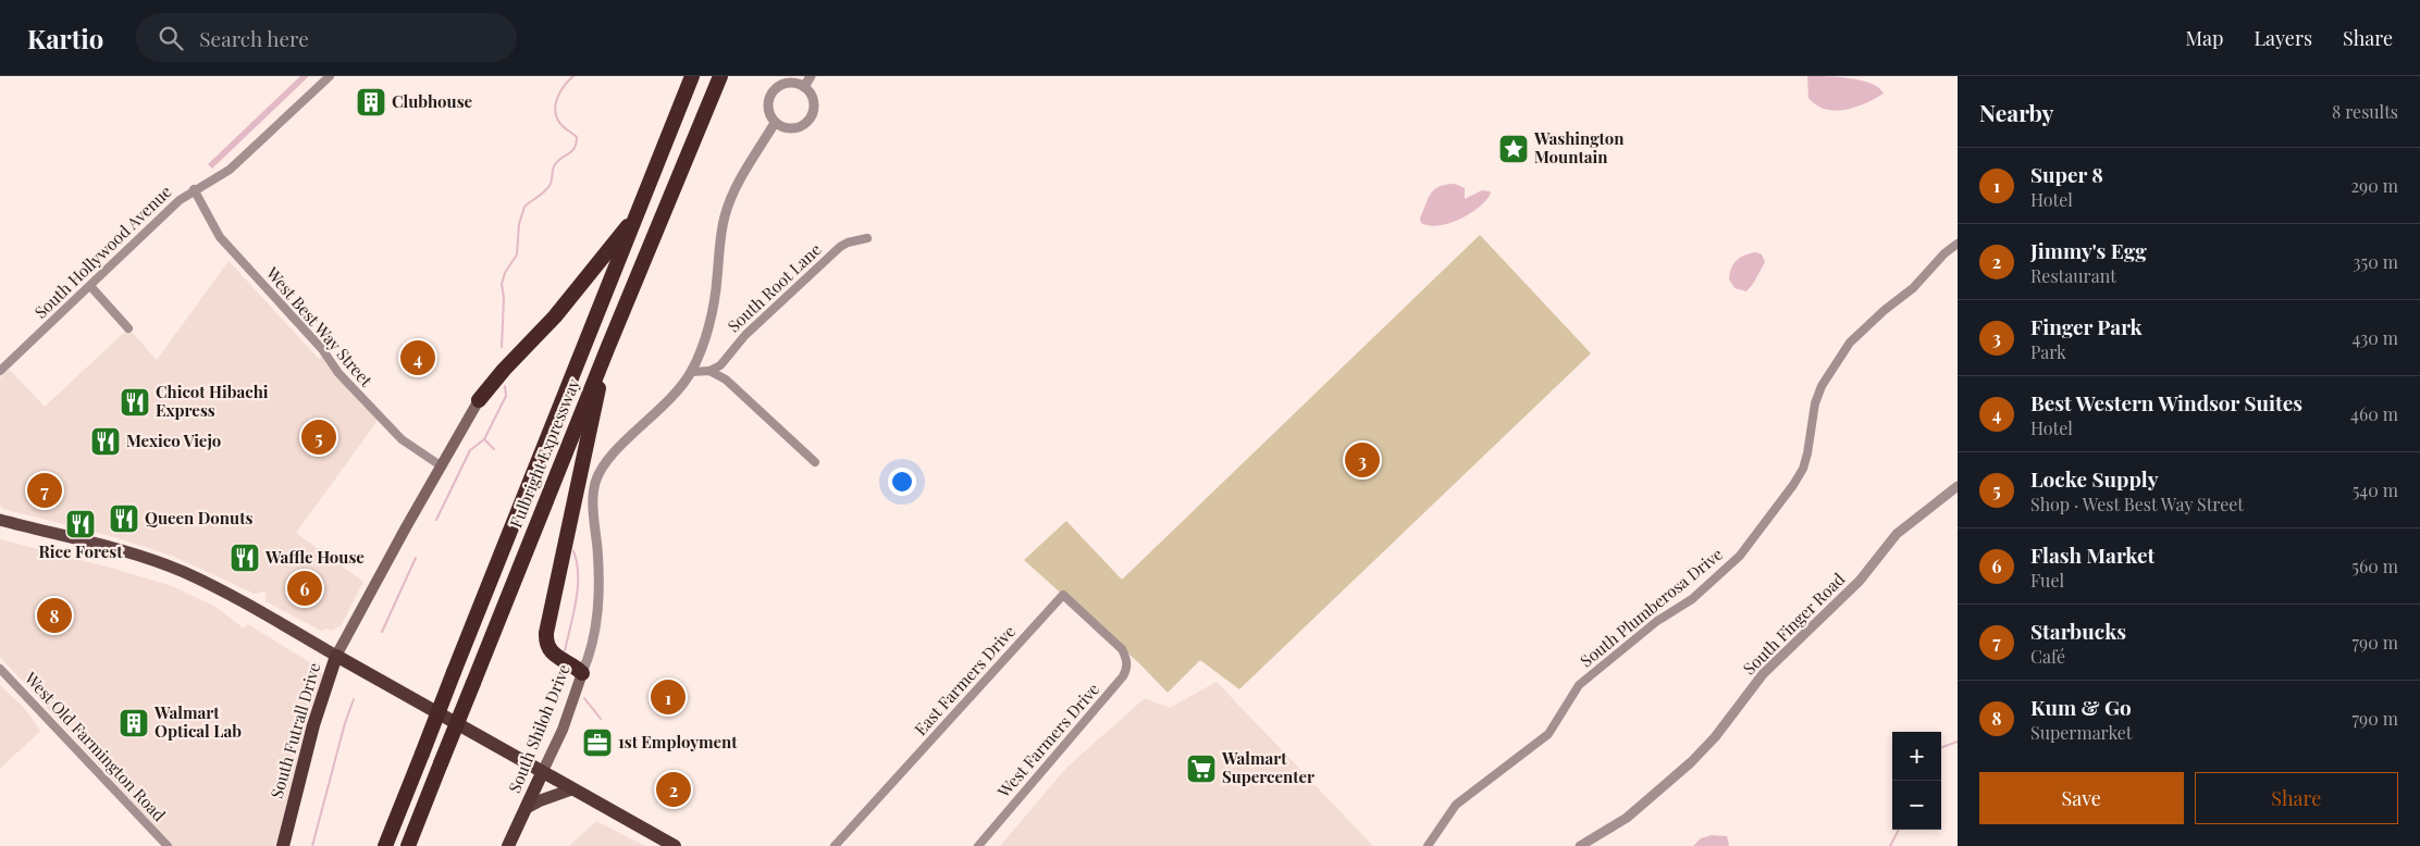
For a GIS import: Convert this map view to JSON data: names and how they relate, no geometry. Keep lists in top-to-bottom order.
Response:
{
  "streets": {
    "highway": ["Fulbright Expressway", "South Shiloh Drive", "South Futrall Drive"],
    "street": [
      "South Hollywood Avenue",
      "South Root Lane",
      "West Best Way Street",
      "South Plumberosa Drive",
      "South Finger Road",
      "East Farmers Drive",
      "West Farmers Drive",
      "West Old Farmington Road"
    ]
  },
  "crossings": [
    ["South Hollywood Avenue", "West Best Way Street"],
    ["West Best Way Street", "South Futrall Drive"],
    ["East Farmers Drive", "West Farmers Drive"]
  ],
  "places": {
    "building": ["Clubhouse", "Walmart Optical Lab"],
    "place": ["Washington Mountain"],
    "restaurant": [
      "Chicot Hibachi Express",
      "Mexico Viejo",
      "Queen Donuts",
      "Rice Forest",
      "Waffle House"
    ],
    "office": ["1st Employment"],
    "supermarket": ["Walmart Supercenter"]
  },
  "page": {
    "header": "Kartio",
    "search": "Search here",
    "nav": ["Map", "Layers", "Share"],
    "heading": ["Nearby", "8 results"],
    "list": [
      {
        "mark": "1",
        "name": "Super 8",
        "note": "Hotel",
        "value": "290 m"
      },
      {
        "mark": "2",
        "name": "Jimmy's Egg",
        "note": "Restaurant",
        "value": "350 m"
      },
      {
        "mark": "3",
        "name": "Finger Park",
        "note": "Park",
        "value": "430 m"
      },
      {
        "mark": "4",
        "name": "Best Western Windsor Suites",
        "note": "Hotel",
        "value": "460 m"
      },
      {
        "mark": "5",
        "name": "Locke Supply",
        "note": "Shop · West Best Way Street",
        "value": "540 m"
      },
      {
        "mark": "6",
        "name": "Flash Market",
        "note": "Fuel",
        "value": "560 m"
      },
      {
        "mark": "7",
        "name": "Starbucks",
        "note": "Café",
        "value": "790 m"
      },
      {
        "mark": "8",
        "name": "Kum & Go",
        "note": "Supermarket",
        "value": "790 m"
      }
    ],
    "pins": [
      "4",
      "5",
      "3",
      "7",
      "6",
      "8",
      "1",
      "2"
    ],
    "map_buttons": ["+", "−"],
    "buttons": ["Save", "Share"]
  }
}
